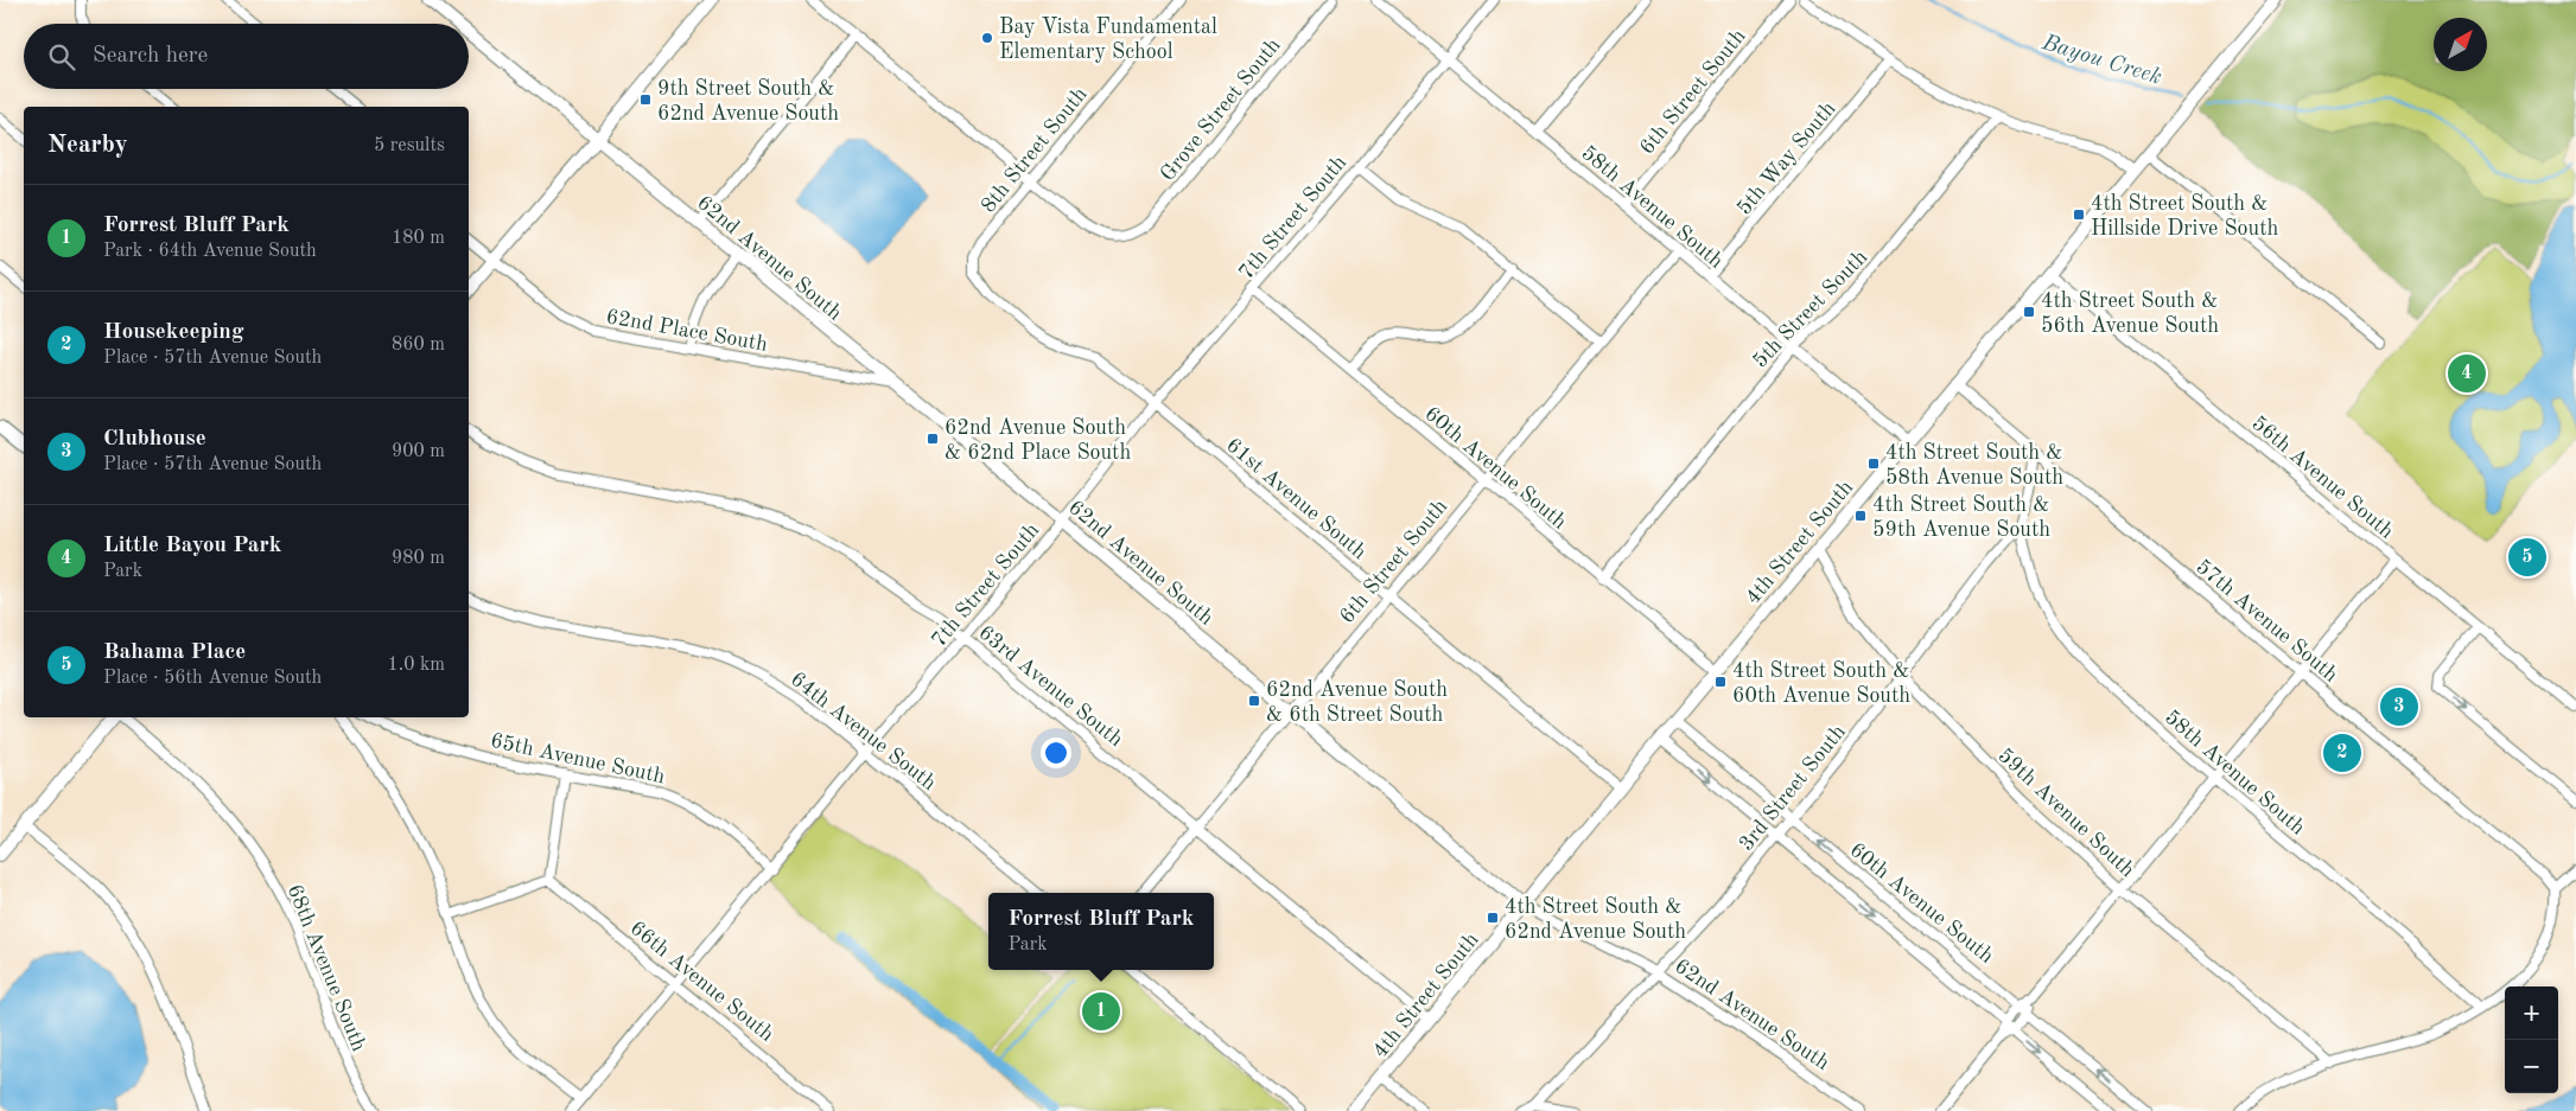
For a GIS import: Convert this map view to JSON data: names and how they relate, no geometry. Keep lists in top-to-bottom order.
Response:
{
  "streets": {
    "street": [
      "6th Street South",
      "Grove Street South",
      "8th Street South",
      "5th Way South",
      "58th Avenue South",
      "7th Street South",
      "62nd Avenue South",
      "5th Street South",
      "62nd Place South",
      "60th Avenue South",
      "56th Avenue South",
      "61st Avenue South",
      "4th Street South",
      "57th Avenue South",
      "63rd Avenue South",
      "64th Avenue South",
      "65th Avenue South",
      "3rd Street South",
      "59th Avenue South",
      "68th Avenue South",
      "66th Avenue South"
    ]
  },
  "crossings": [
    ["6th Street South", "58th Avenue South"],
    ["6th Street South", "62nd Avenue South"],
    ["6th Street South", "60th Avenue South"],
    ["6th Street South", "61st Avenue South"],
    ["6th Street South", "63rd Avenue South"],
    ["Grove Street South", "8th Street South"],
    ["8th Street South", "61st Avenue South"],
    ["5th Way South", "58th Avenue South"],
    ["58th Avenue South", "7th Street South"],
    ["58th Avenue South", "5th Street South"],
    ["58th Avenue South", "4th Street South"],
    ["58th Avenue South", "3rd Street South"],
    ["7th Street South", "62nd Avenue South"],
    ["7th Street South", "60th Avenue South"],
    ["7th Street South", "61st Avenue South"],
    ["7th Street South", "63rd Avenue South"],
    ["7th Street South", "64th Avenue South"],
    ["7th Street South", "65th Avenue South"],
    ["7th Street South", "66th Avenue South"],
    ["62nd Avenue South", "62nd Place South"],
    ["62nd Avenue South", "4th Street South"],
    ["62nd Avenue South", "3rd Street South"],
    ["5th Street South", "60th Avenue South"],
    ["60th Avenue South", "4th Street South"],
    ["60th Avenue South", "3rd Street South"],
    ["56th Avenue South", "4th Street South"],
    ["61st Avenue South", "4th Street South"],
    ["4th Street South", "57th Avenue South"],
    ["4th Street South", "63rd Avenue South"],
    ["4th Street South", "59th Avenue South"],
    ["57th Avenue South", "3rd Street South"],
    ["3rd Street South", "59th Avenue South"]
  ],
  "water": ["Bayou Creek"],
  "places": {
    "other": ["Bay Vista Fundamental Elementary School"],
    "transit": [
      "9th Street South & 62nd Avenue South",
      "4th Street South & Hillside Drive South",
      "4th Street South & 56th Avenue South",
      "62nd Avenue South & 62nd Place South",
      "4th Street South & 58th Avenue South",
      "4th Street South & 59th Avenue South",
      "4th Street South & 60th Avenue South",
      "62nd Avenue South & 6th Street South",
      "4th Street South & 62nd Avenue South"
    ]
  },
  "north": "top right",
  "page": {
    "search": "Search here",
    "heading": ["Nearby", "5 results"],
    "list": [
      {
        "mark": "1",
        "name": "Forrest Bluff Park",
        "note": "Park · 64th Avenue South",
        "value": "180 m"
      },
      {
        "mark": "2",
        "name": "Housekeeping",
        "note": "Place · 57th Avenue South",
        "value": "860 m"
      },
      {
        "mark": "3",
        "name": "Clubhouse",
        "note": "Place · 57th Avenue South",
        "value": "900 m"
      },
      {
        "mark": "4",
        "name": "Little Bayou Park",
        "note": "Park",
        "value": "980 m"
      },
      {
        "mark": "5",
        "name": "Bahama Place",
        "note": "Place · 56th Avenue South",
        "value": "1.0 km"
      }
    ],
    "pins": [
      "4",
      "5",
      "3",
      "2",
      "1"
    ],
    "popup": ["Forrest Bluff Park", "Park"],
    "map_buttons": ["+", "−"]
  }
}
